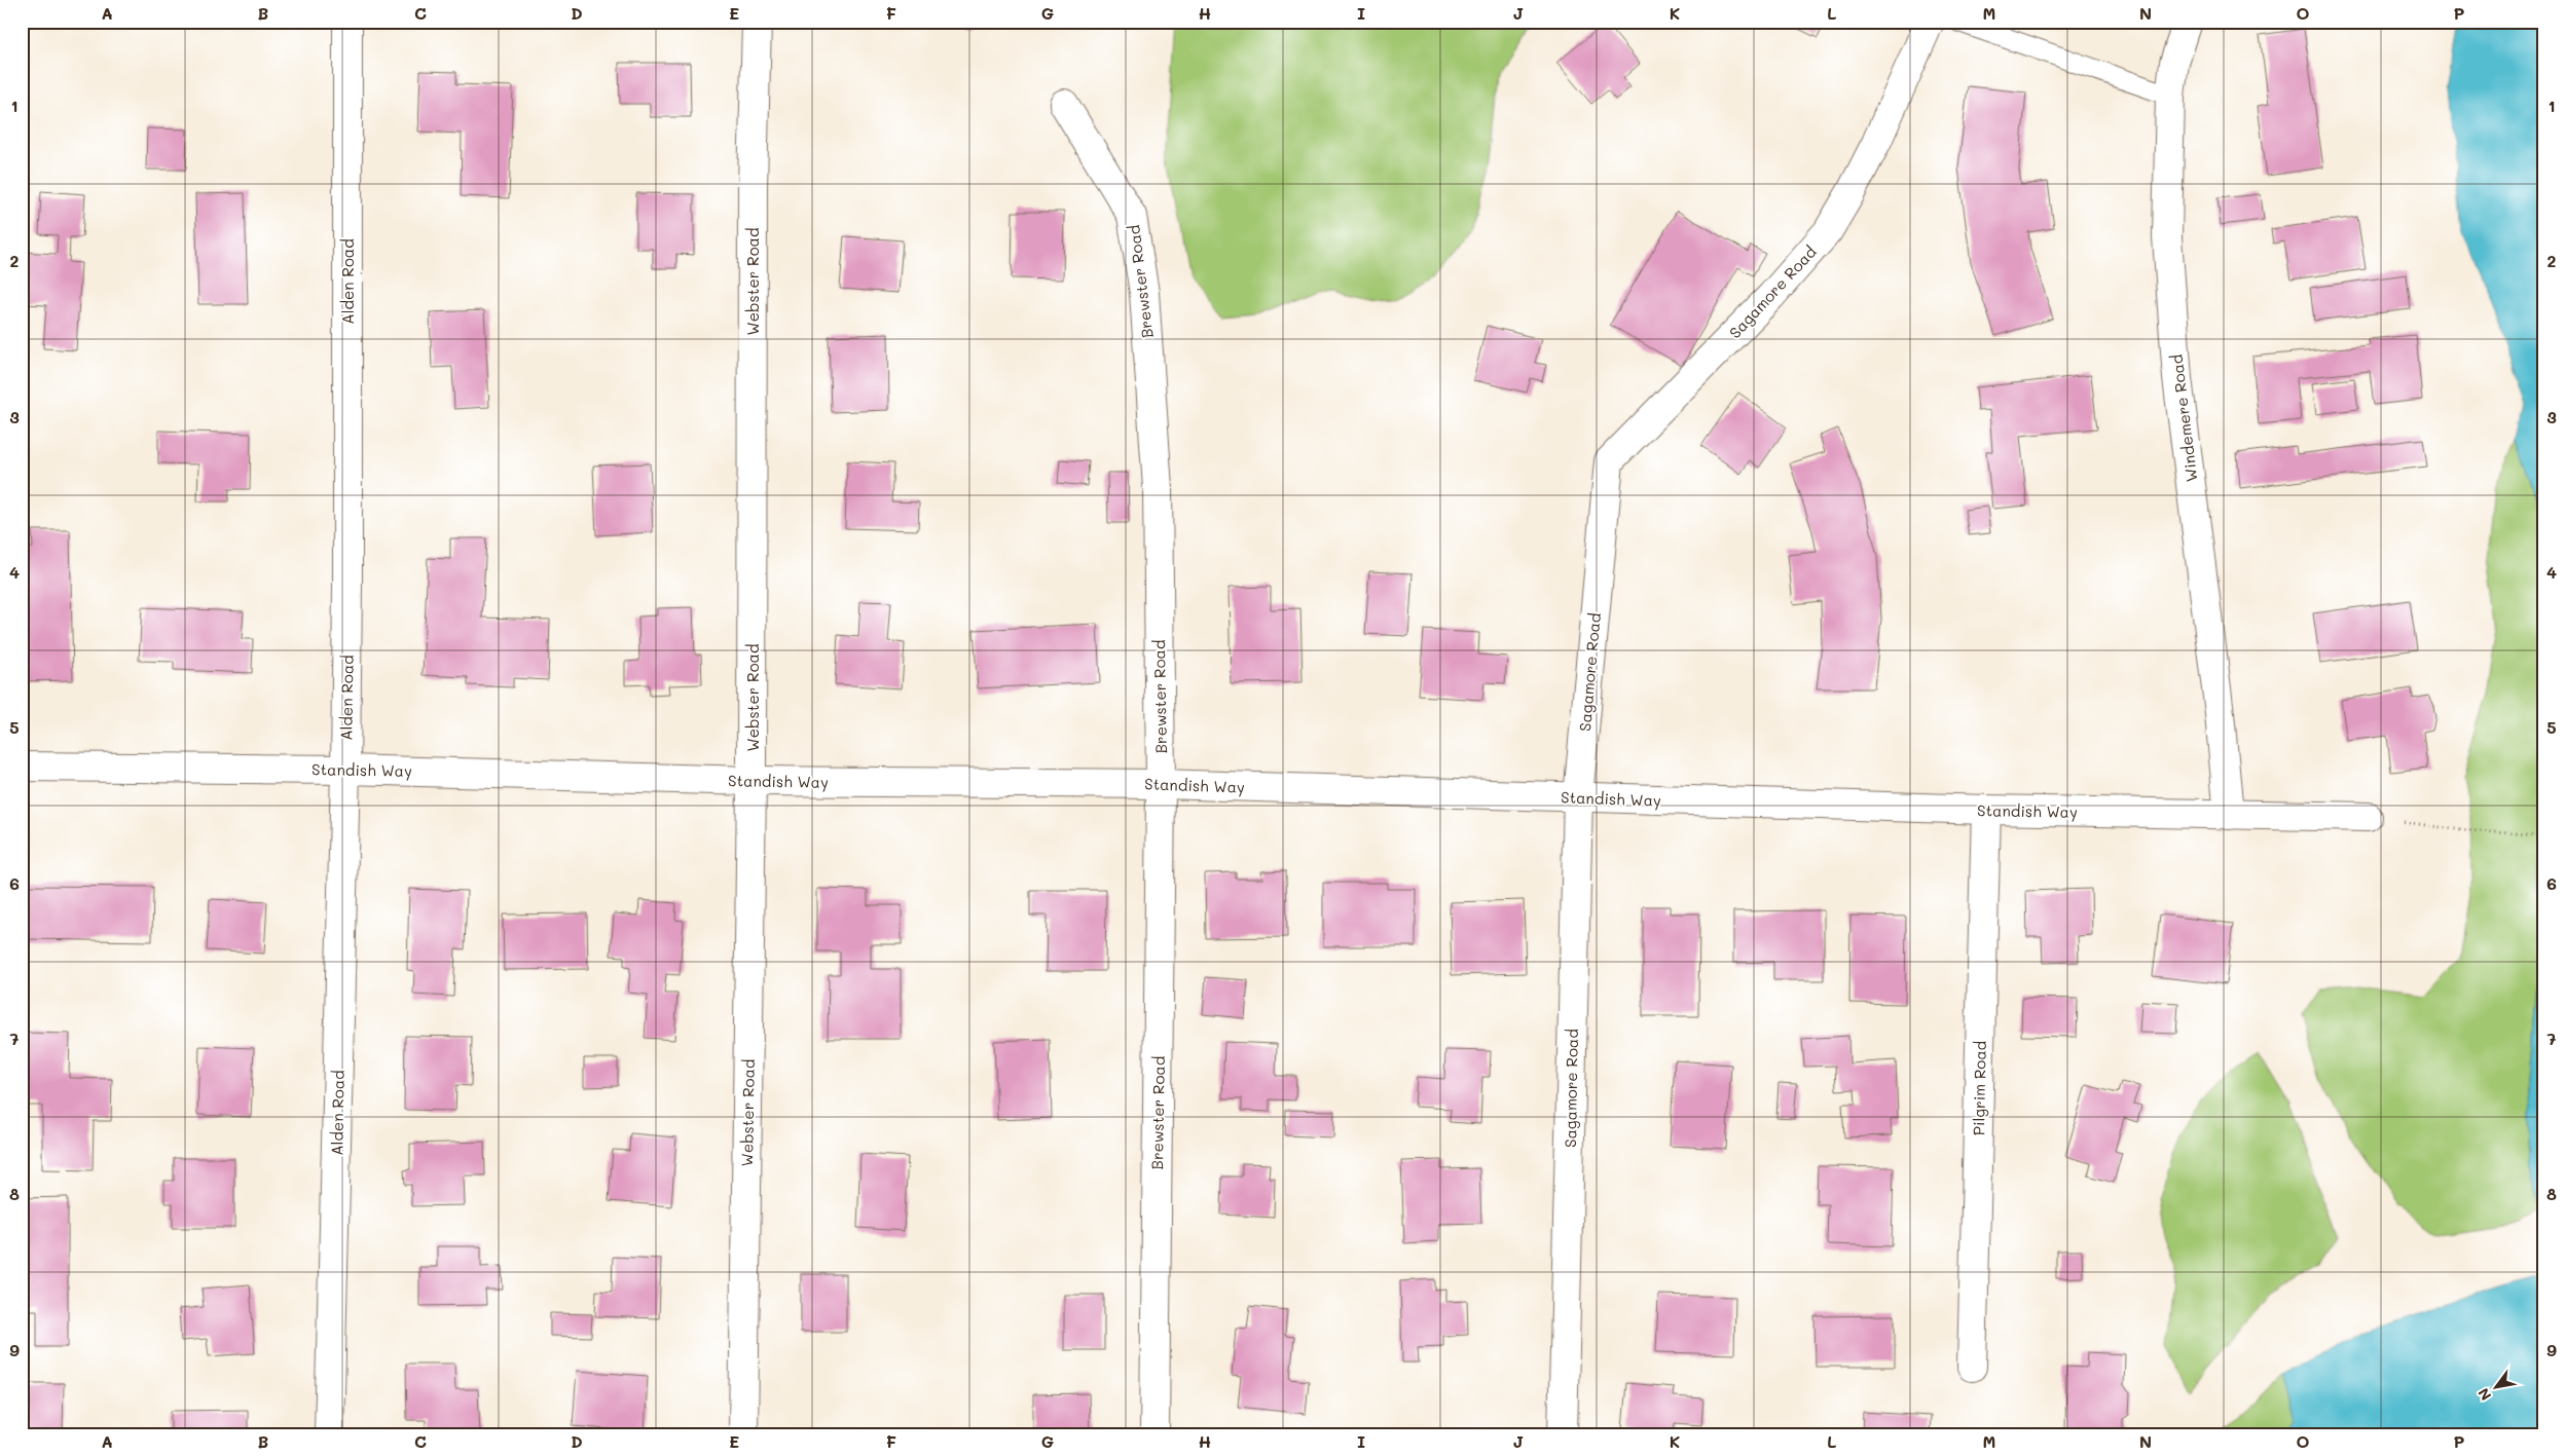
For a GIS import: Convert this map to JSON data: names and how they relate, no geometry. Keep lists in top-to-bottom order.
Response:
{
  "streets": {
    "street": [
      "Alden Road",
      "Webster Road",
      "Brewster Road",
      "Sagamore Road",
      "Windemere Road",
      "Standish Way",
      "Pilgrim Road"
    ]
  },
  "crossings": [
    ["Alden Road", "Standish Way"],
    ["Webster Road", "Standish Way"],
    ["Brewster Road", "Standish Way"],
    ["Sagamore Road", "Standish Way"],
    ["Windemere Road", "Standish Way"],
    ["Standish Way", "Pilgrim Road"]
  ],
  "north": "bottom left",
  "grid": {
    "columns": [
      "A",
      "B",
      "C",
      "D",
      "E",
      "F",
      "G",
      "H",
      "I",
      "J",
      "K",
      "L",
      "M",
      "N",
      "O",
      "P"
    ],
    "rows": [
      "1",
      "2",
      "3",
      "4",
      "5",
      "6",
      "7",
      "8",
      "9"
    ]
  }
}
